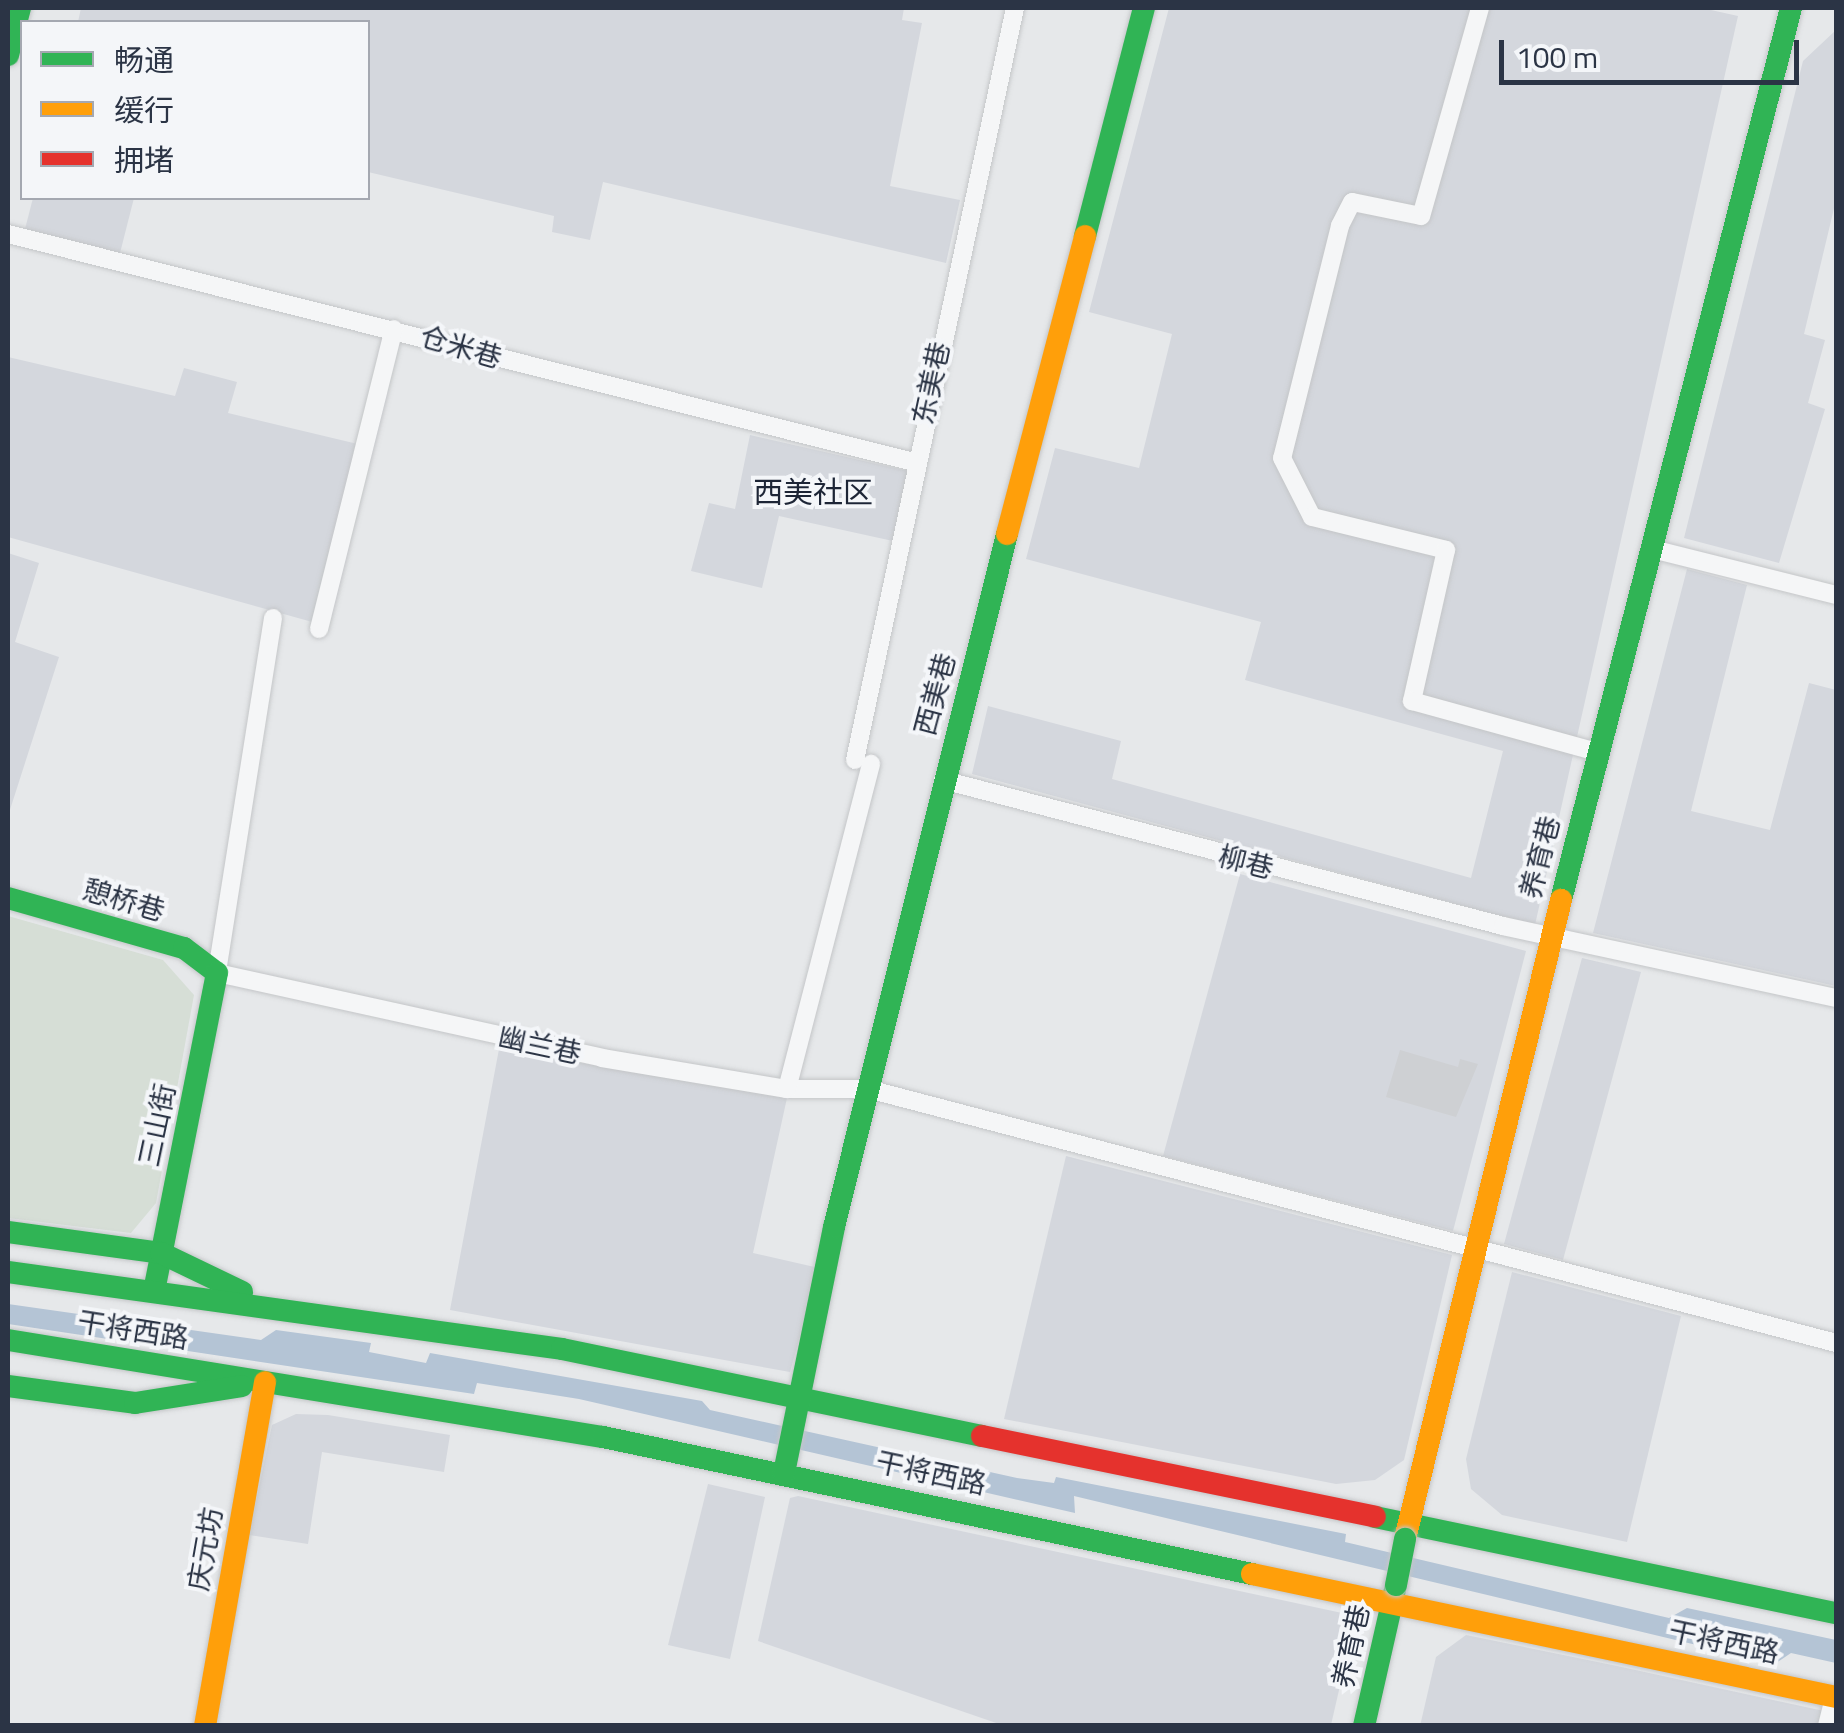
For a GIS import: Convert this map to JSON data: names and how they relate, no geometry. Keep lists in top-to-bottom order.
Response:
{
  "streets": {
    "main road": [
      "西美巷",
      "养育巷",
      "憩桥巷",
      "三山街",
      "干将西路",
      "庆元坊"
    ],
    "street": [
      "仓米巷",
      "东美巷",
      "柳巷",
      "幽兰巷"
    ]
  },
  "crossings": [
    ["仓米巷", "东美巷"],
    ["东美巷", "幽兰巷"],
    ["西美巷", "柳巷"],
    ["西美巷", "幽兰巷"],
    ["西美巷", "干将西路"],
    ["养育巷", "柳巷"],
    ["养育巷", "幽兰巷"],
    ["养育巷", "干将西路"],
    ["憩桥巷", "幽兰巷"],
    ["憩桥巷", "三山街"],
    ["幽兰巷", "三山街"],
    ["三山街", "干将西路"],
    ["干将西路", "庆元坊"]
  ],
  "districts": ["西美社区"],
  "legend": ["畅通", "缓行", "拥堵"],
  "scale_bar": "100 m"
}
